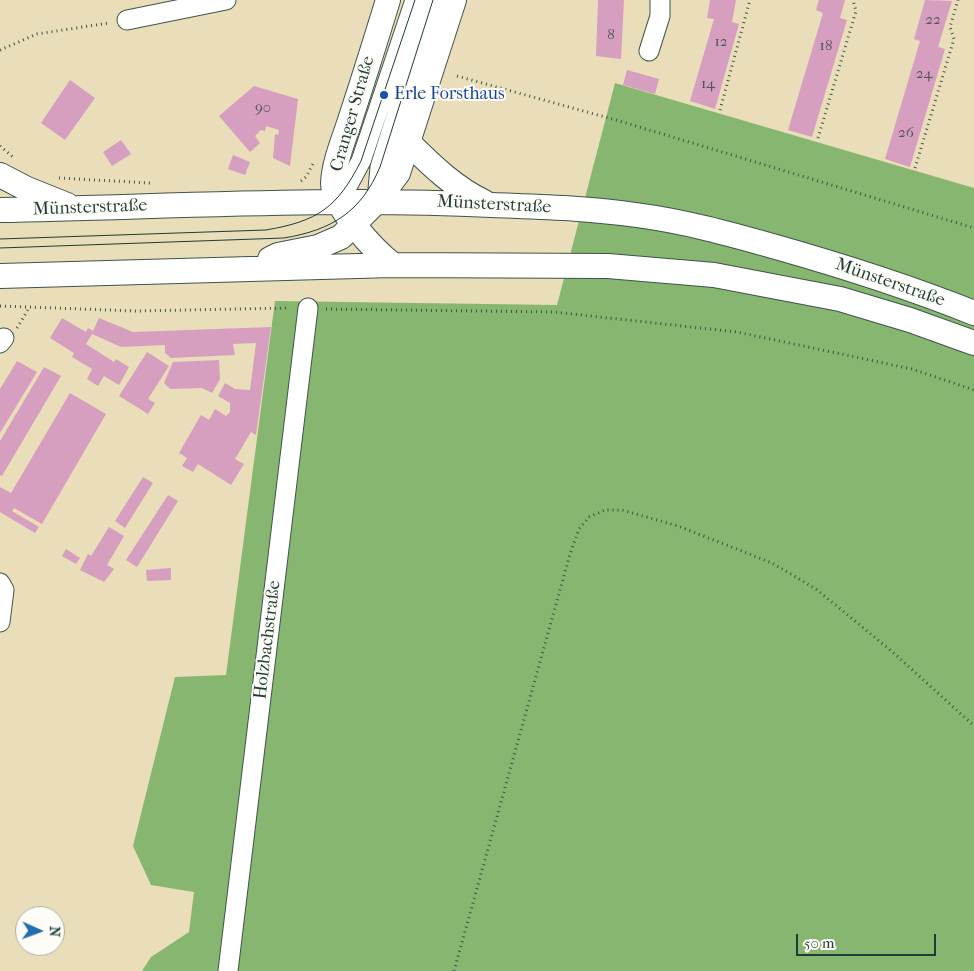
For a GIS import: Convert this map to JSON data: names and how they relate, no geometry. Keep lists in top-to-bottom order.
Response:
{
  "streets": {
    "main road": ["Cranger Straße", "Münsterstraße"],
    "street": ["Holzbachstraße"]
  },
  "crossings": [
    ["Cranger Straße", "Münsterstraße"]
  ],
  "places": ["Erle Forsthaus"],
  "house_numbers": [
    "22",
    "8",
    "12",
    "18",
    "24",
    "14",
    "90",
    "26"
  ],
  "scale_bar": "50 m",
  "north": "right"
}
